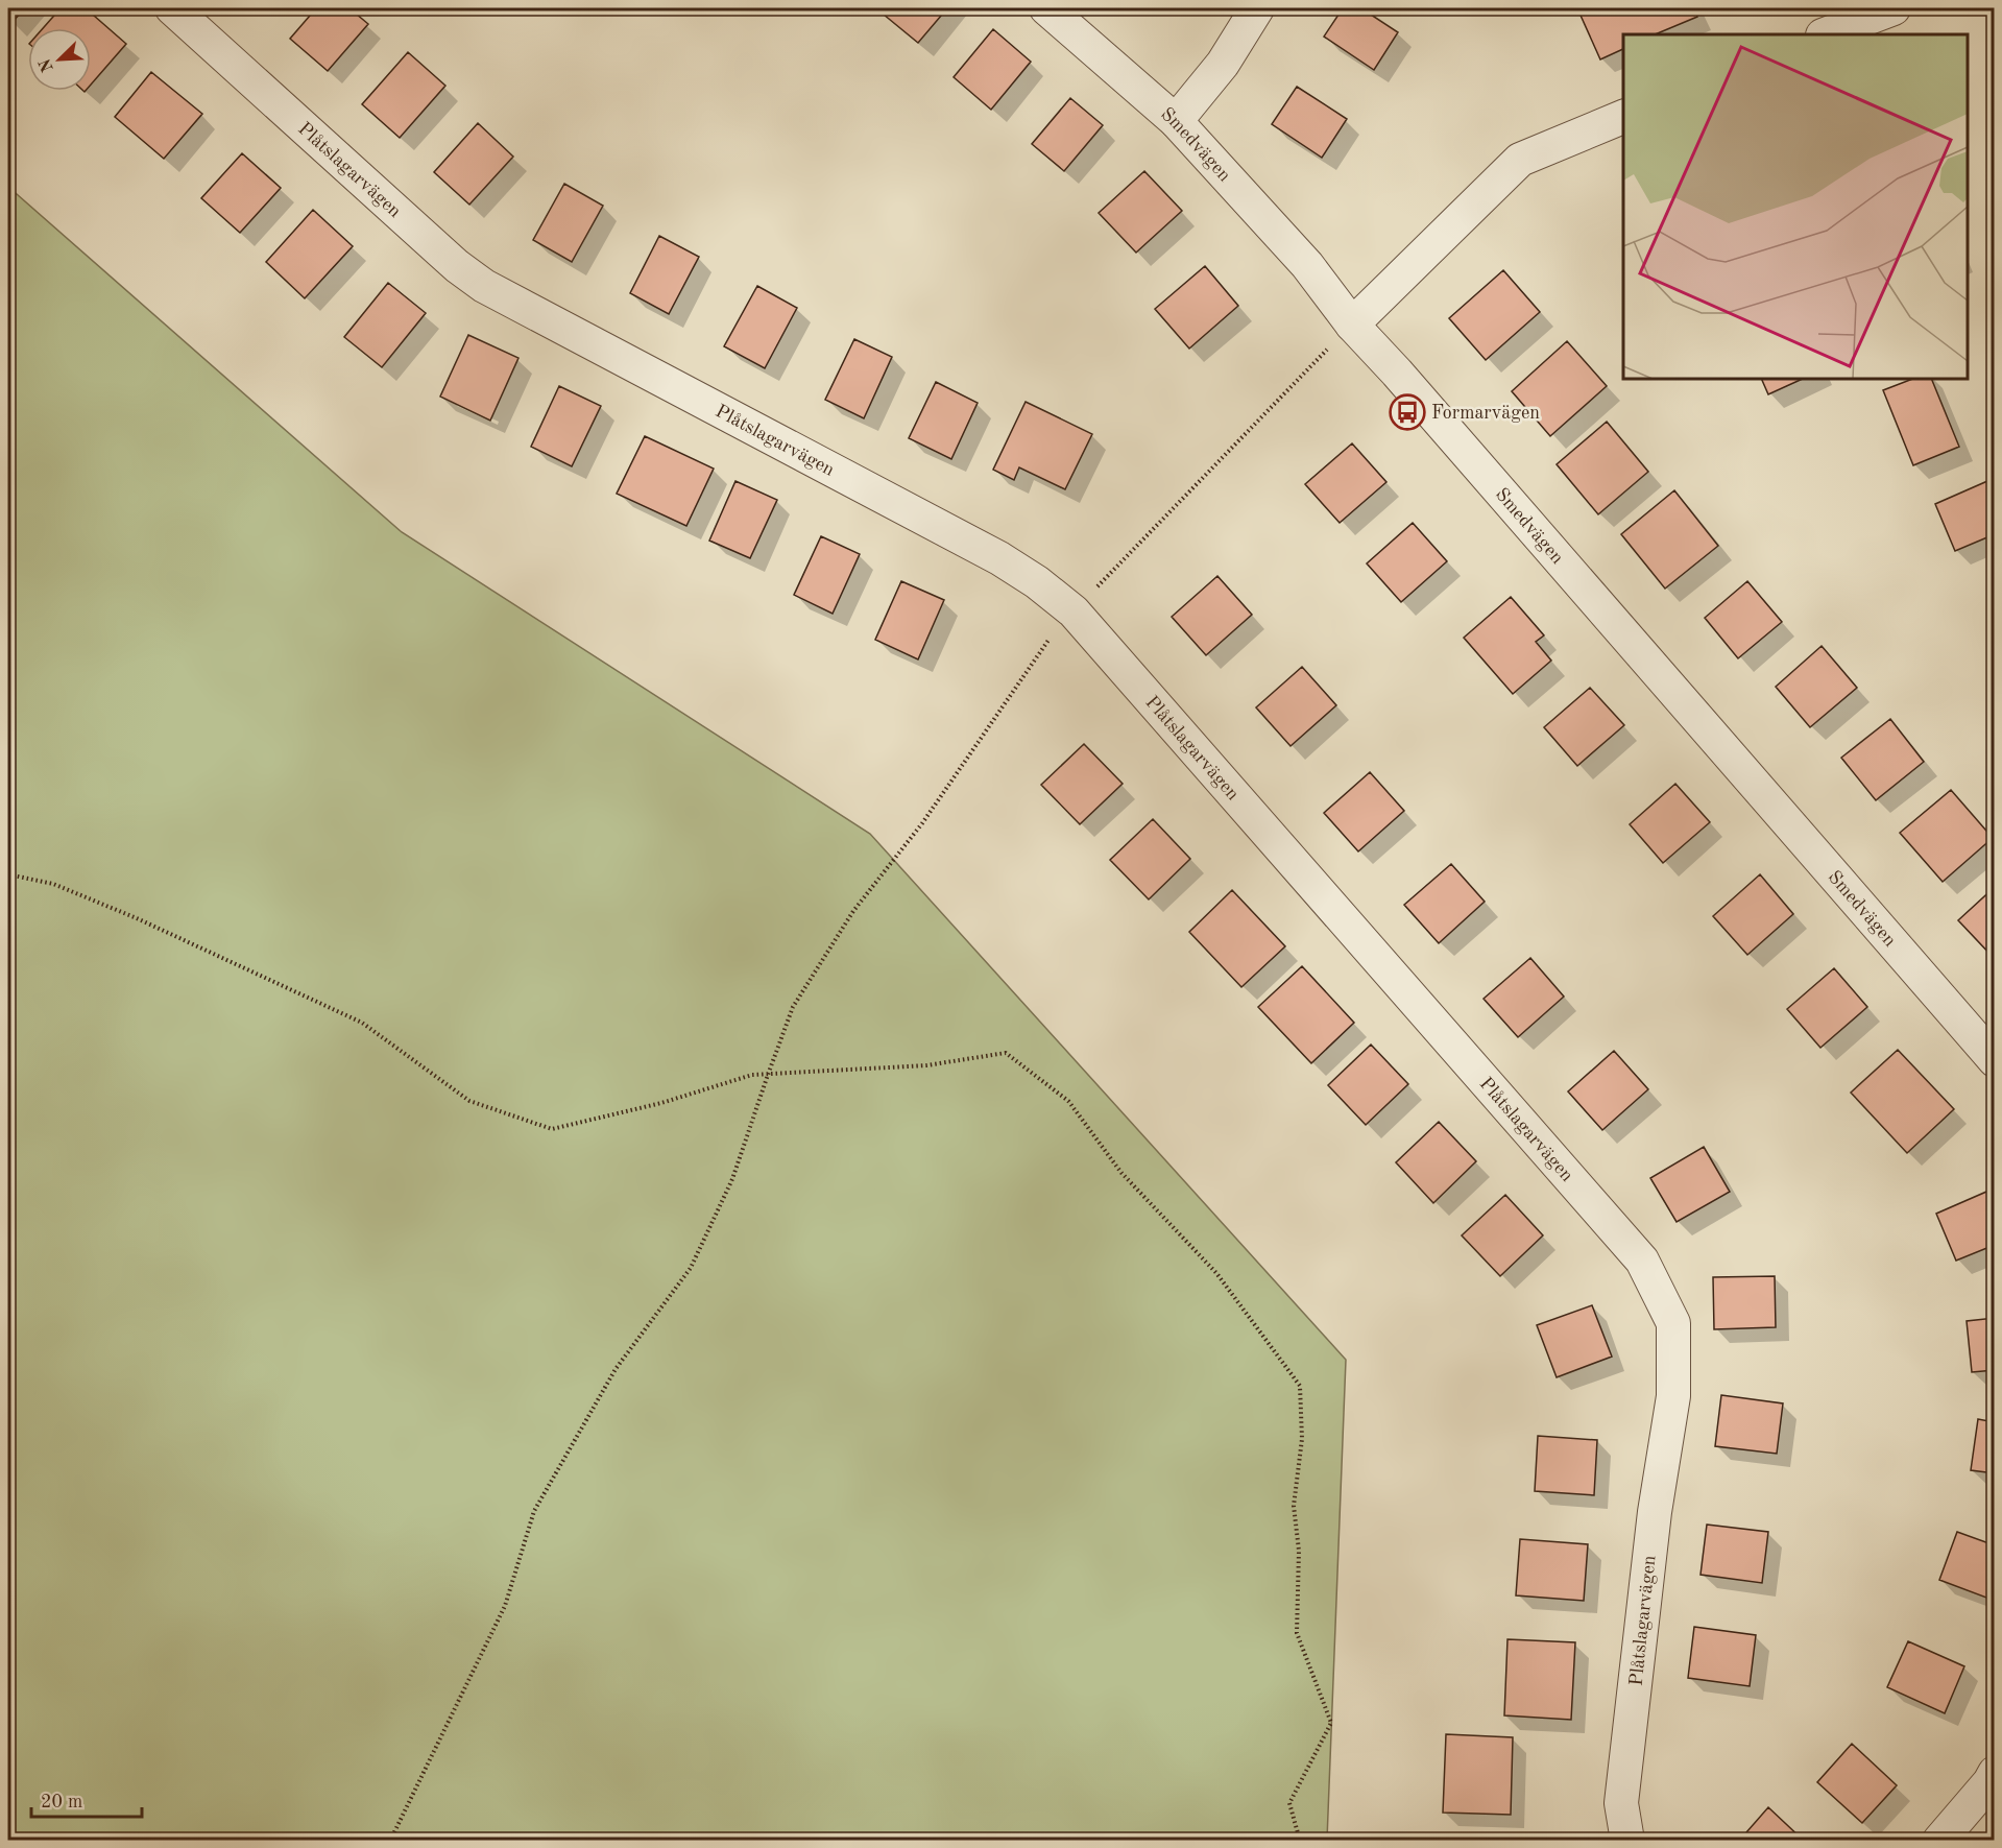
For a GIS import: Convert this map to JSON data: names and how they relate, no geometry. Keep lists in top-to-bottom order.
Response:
{
  "streets": {
    "street": ["Smedvägen", "Plåtslagarvägen"]
  },
  "places": {
    "bus stop": ["Formarvägen"]
  },
  "scale_bar": "20 m",
  "north": "bottom left"
}
